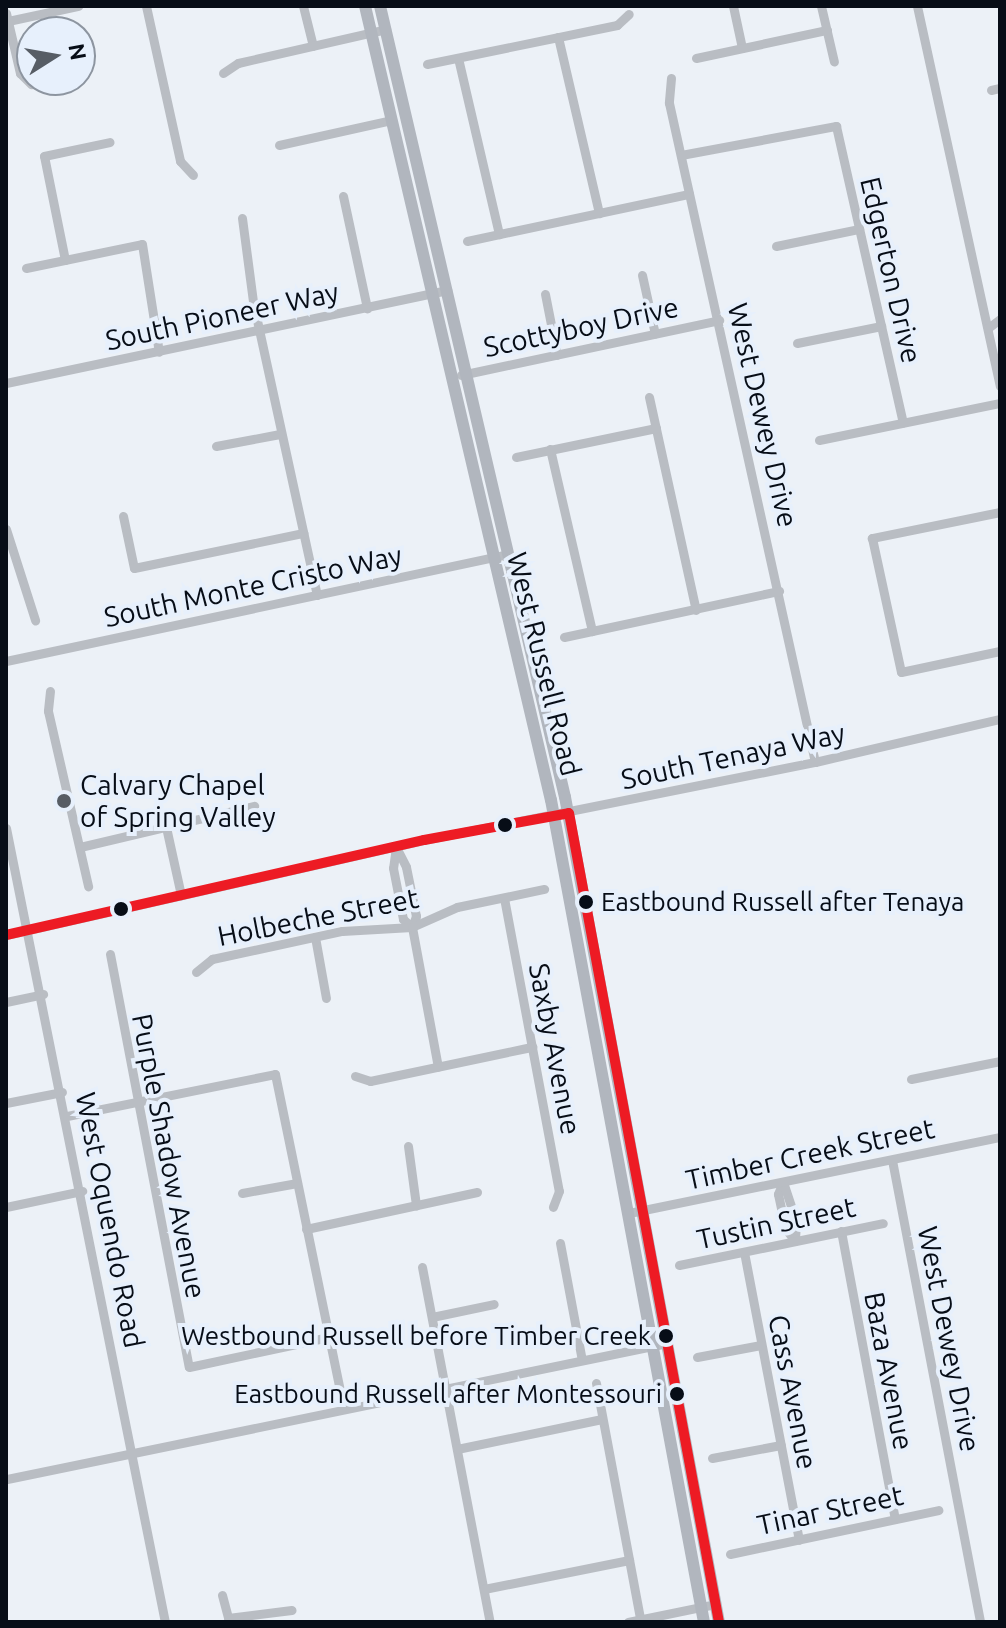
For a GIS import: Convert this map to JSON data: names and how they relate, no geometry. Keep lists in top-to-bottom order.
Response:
{
  "streets": {
    "main road": ["West Russell Road"],
    "street": [
      "Edgerton Drive",
      "South Pioneer Way",
      "Scottyboy Drive",
      "West Dewey Drive",
      "South Monte Cristo Way",
      "South Tenaya Way",
      "Holbeche Street",
      "Saxby Avenue",
      "Timber Creek Street",
      "Purple Shadow Avenue",
      "West Oquendo Road",
      "Tustin Street",
      "Baza Avenue",
      "Cass Avenue",
      "Tinar Street"
    ]
  },
  "crossings": [
    ["Edgerton Drive", "West Dewey Drive"],
    ["South Pioneer Way", "West Russell Road"],
    ["Scottyboy Drive", "West Dewey Drive"],
    ["Scottyboy Drive", "West Russell Road"],
    ["West Dewey Drive", "South Tenaya Way"],
    ["West Dewey Drive", "Timber Creek Street"],
    ["South Monte Cristo Way", "West Russell Road"],
    ["West Russell Road", "South Tenaya Way"],
    ["West Russell Road", "Timber Creek Street"],
    ["South Tenaya Way", "West Oquendo Road"],
    ["Holbeche Street", "Saxby Avenue"],
    ["Tustin Street", "Baza Avenue"],
    ["Tustin Street", "Cass Avenue"],
    ["Baza Avenue", "Tinar Street"],
    ["Cass Avenue", "Tinar Street"]
  ],
  "places": [
    "Calvary Chapel of Spring Valley",
    "Eastbound Russell after Tenaya",
    "Westbound Russell before Timber Creek",
    "Eastbound Russell after Montessouri"
  ],
  "north": "right"
}
